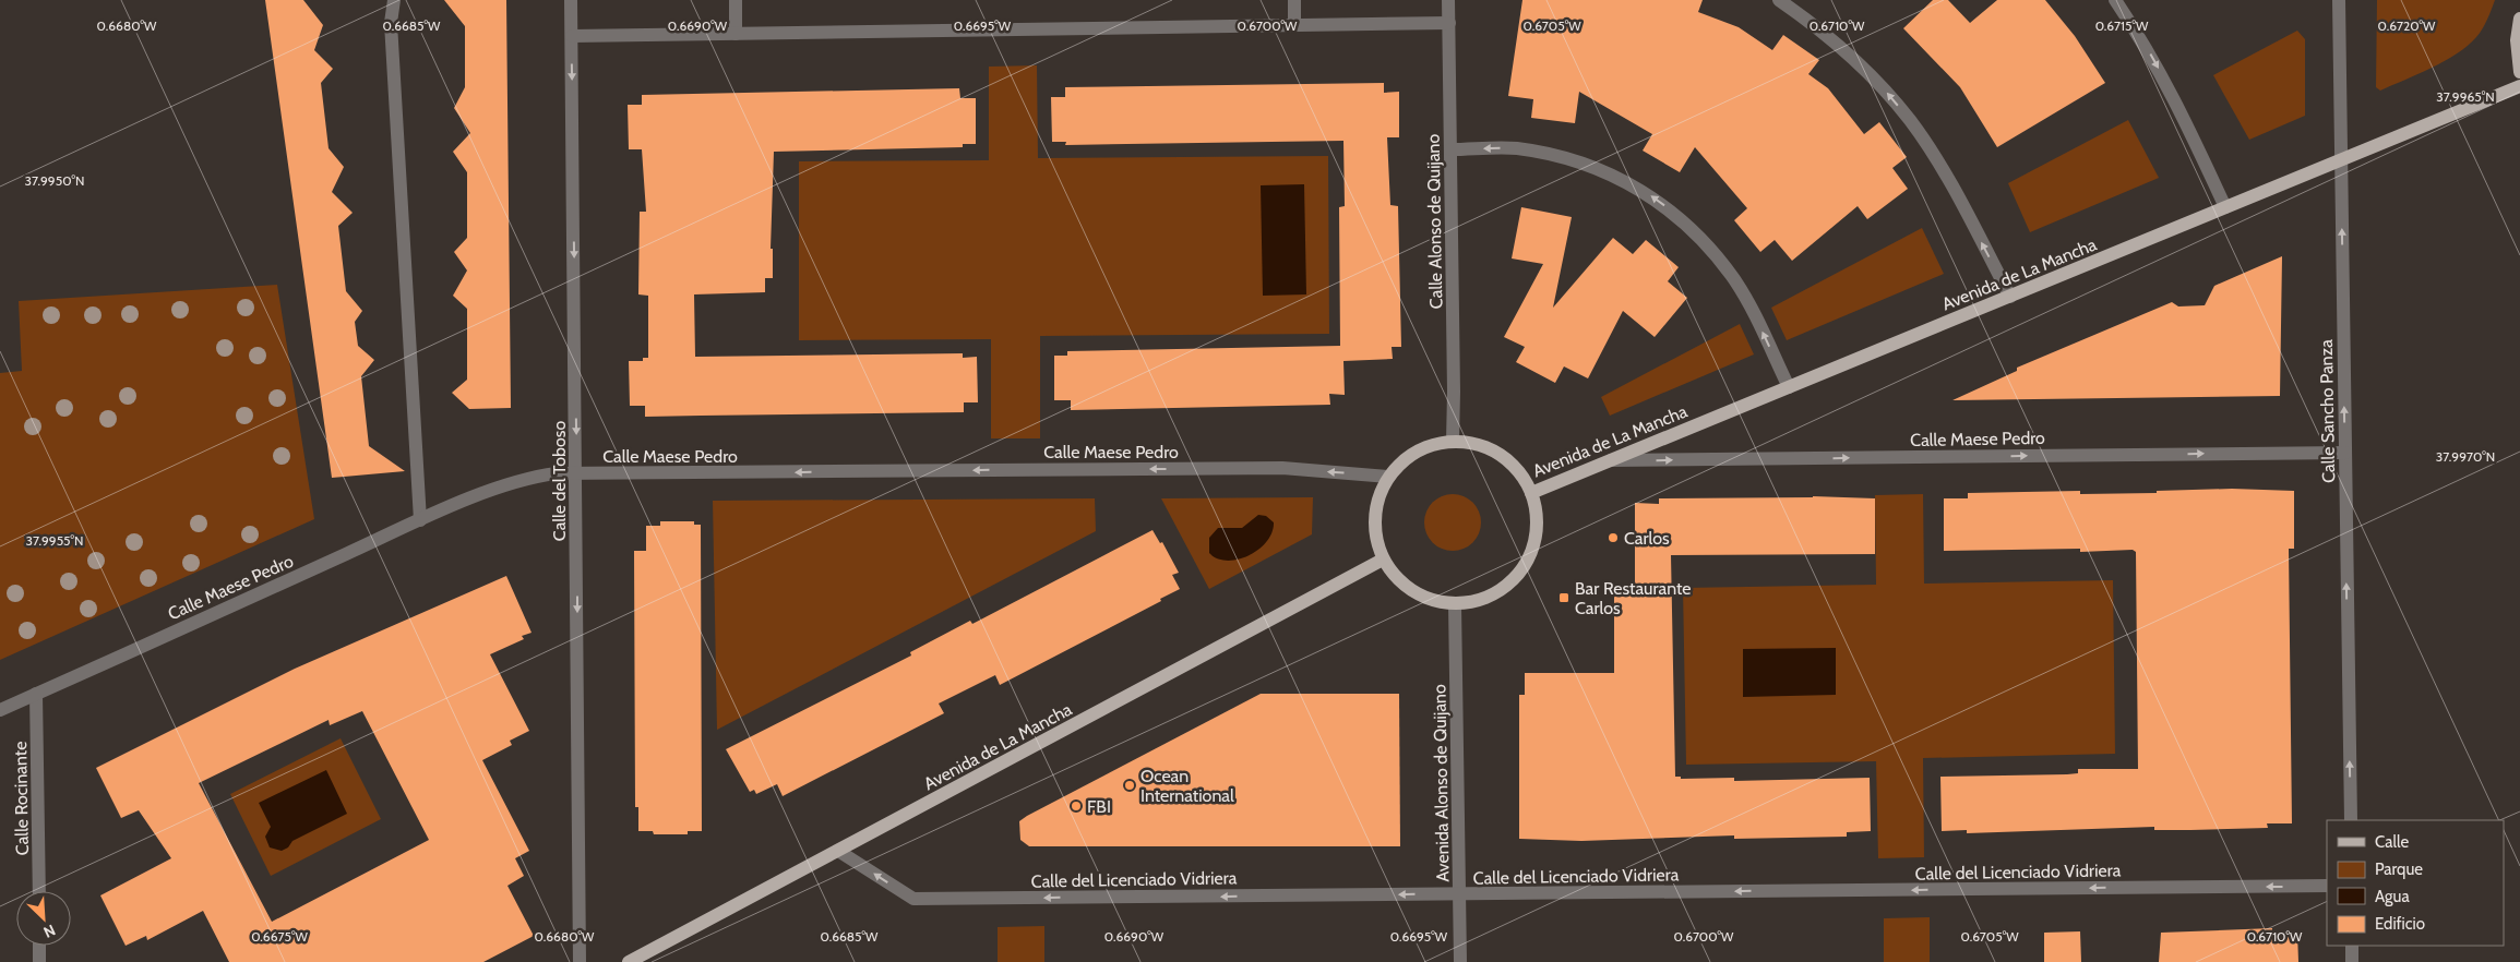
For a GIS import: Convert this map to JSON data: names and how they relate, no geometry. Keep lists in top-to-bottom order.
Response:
{
  "streets": {
    "main road": ["Avenida de La Mancha"],
    "street": [
      "Calle Alonso de Quijano",
      "Calle Sancho Panza",
      "Calle Maese Pedro",
      "Calle del Toboso",
      "Avenida Alonso de Quijano",
      "Calle Rocinante",
      "Calle del Licenciado Vidriera"
    ]
  },
  "crossings": [
    ["Calle Alonso de Quijano", "Avenida de La Mancha"],
    ["Calle Alonso de Quijano", "Calle Maese Pedro"],
    ["Calle Alonso de Quijano", "Avenida Alonso de Quijano"],
    ["Avenida de La Mancha", "Calle Sancho Panza"],
    ["Avenida de La Mancha", "Calle Maese Pedro"],
    ["Avenida de La Mancha", "Avenida Alonso de Quijano"],
    ["Avenida de La Mancha", "Calle del Licenciado Vidriera"],
    ["Calle Sancho Panza", "Calle Maese Pedro"],
    ["Calle Maese Pedro", "Calle del Toboso"],
    ["Calle Maese Pedro", "Avenida Alonso de Quijano"],
    ["Calle Maese Pedro", "Calle Rocinante"],
    ["Avenida Alonso de Quijano", "Calle del Licenciado Vidriera"]
  ],
  "one_way": ["Calle Sancho Panza", "Calle del Toboso", "Calle del Licenciado Vidriera"],
  "places": {
    "other": ["Carlos", "Ocean International", "FBI"],
    "transit": ["Bar Restaurante Carlos"]
  },
  "legend": [
    "Calle",
    "Parque",
    "Agua",
    "Edificio"
  ],
  "north": "bottom right",
  "coordinates": [
    "0.6680°W",
    "0.6685°W",
    "0.6690°W",
    "0.6695°W",
    "0.6700°W",
    "0.6705°W",
    "0.6710°W",
    "0.6715°W",
    "0.6720°W",
    "37.9965°N",
    "37.9950°N",
    "37.9970°N",
    "37.9955°N",
    "0.6675°W"
  ]
}
